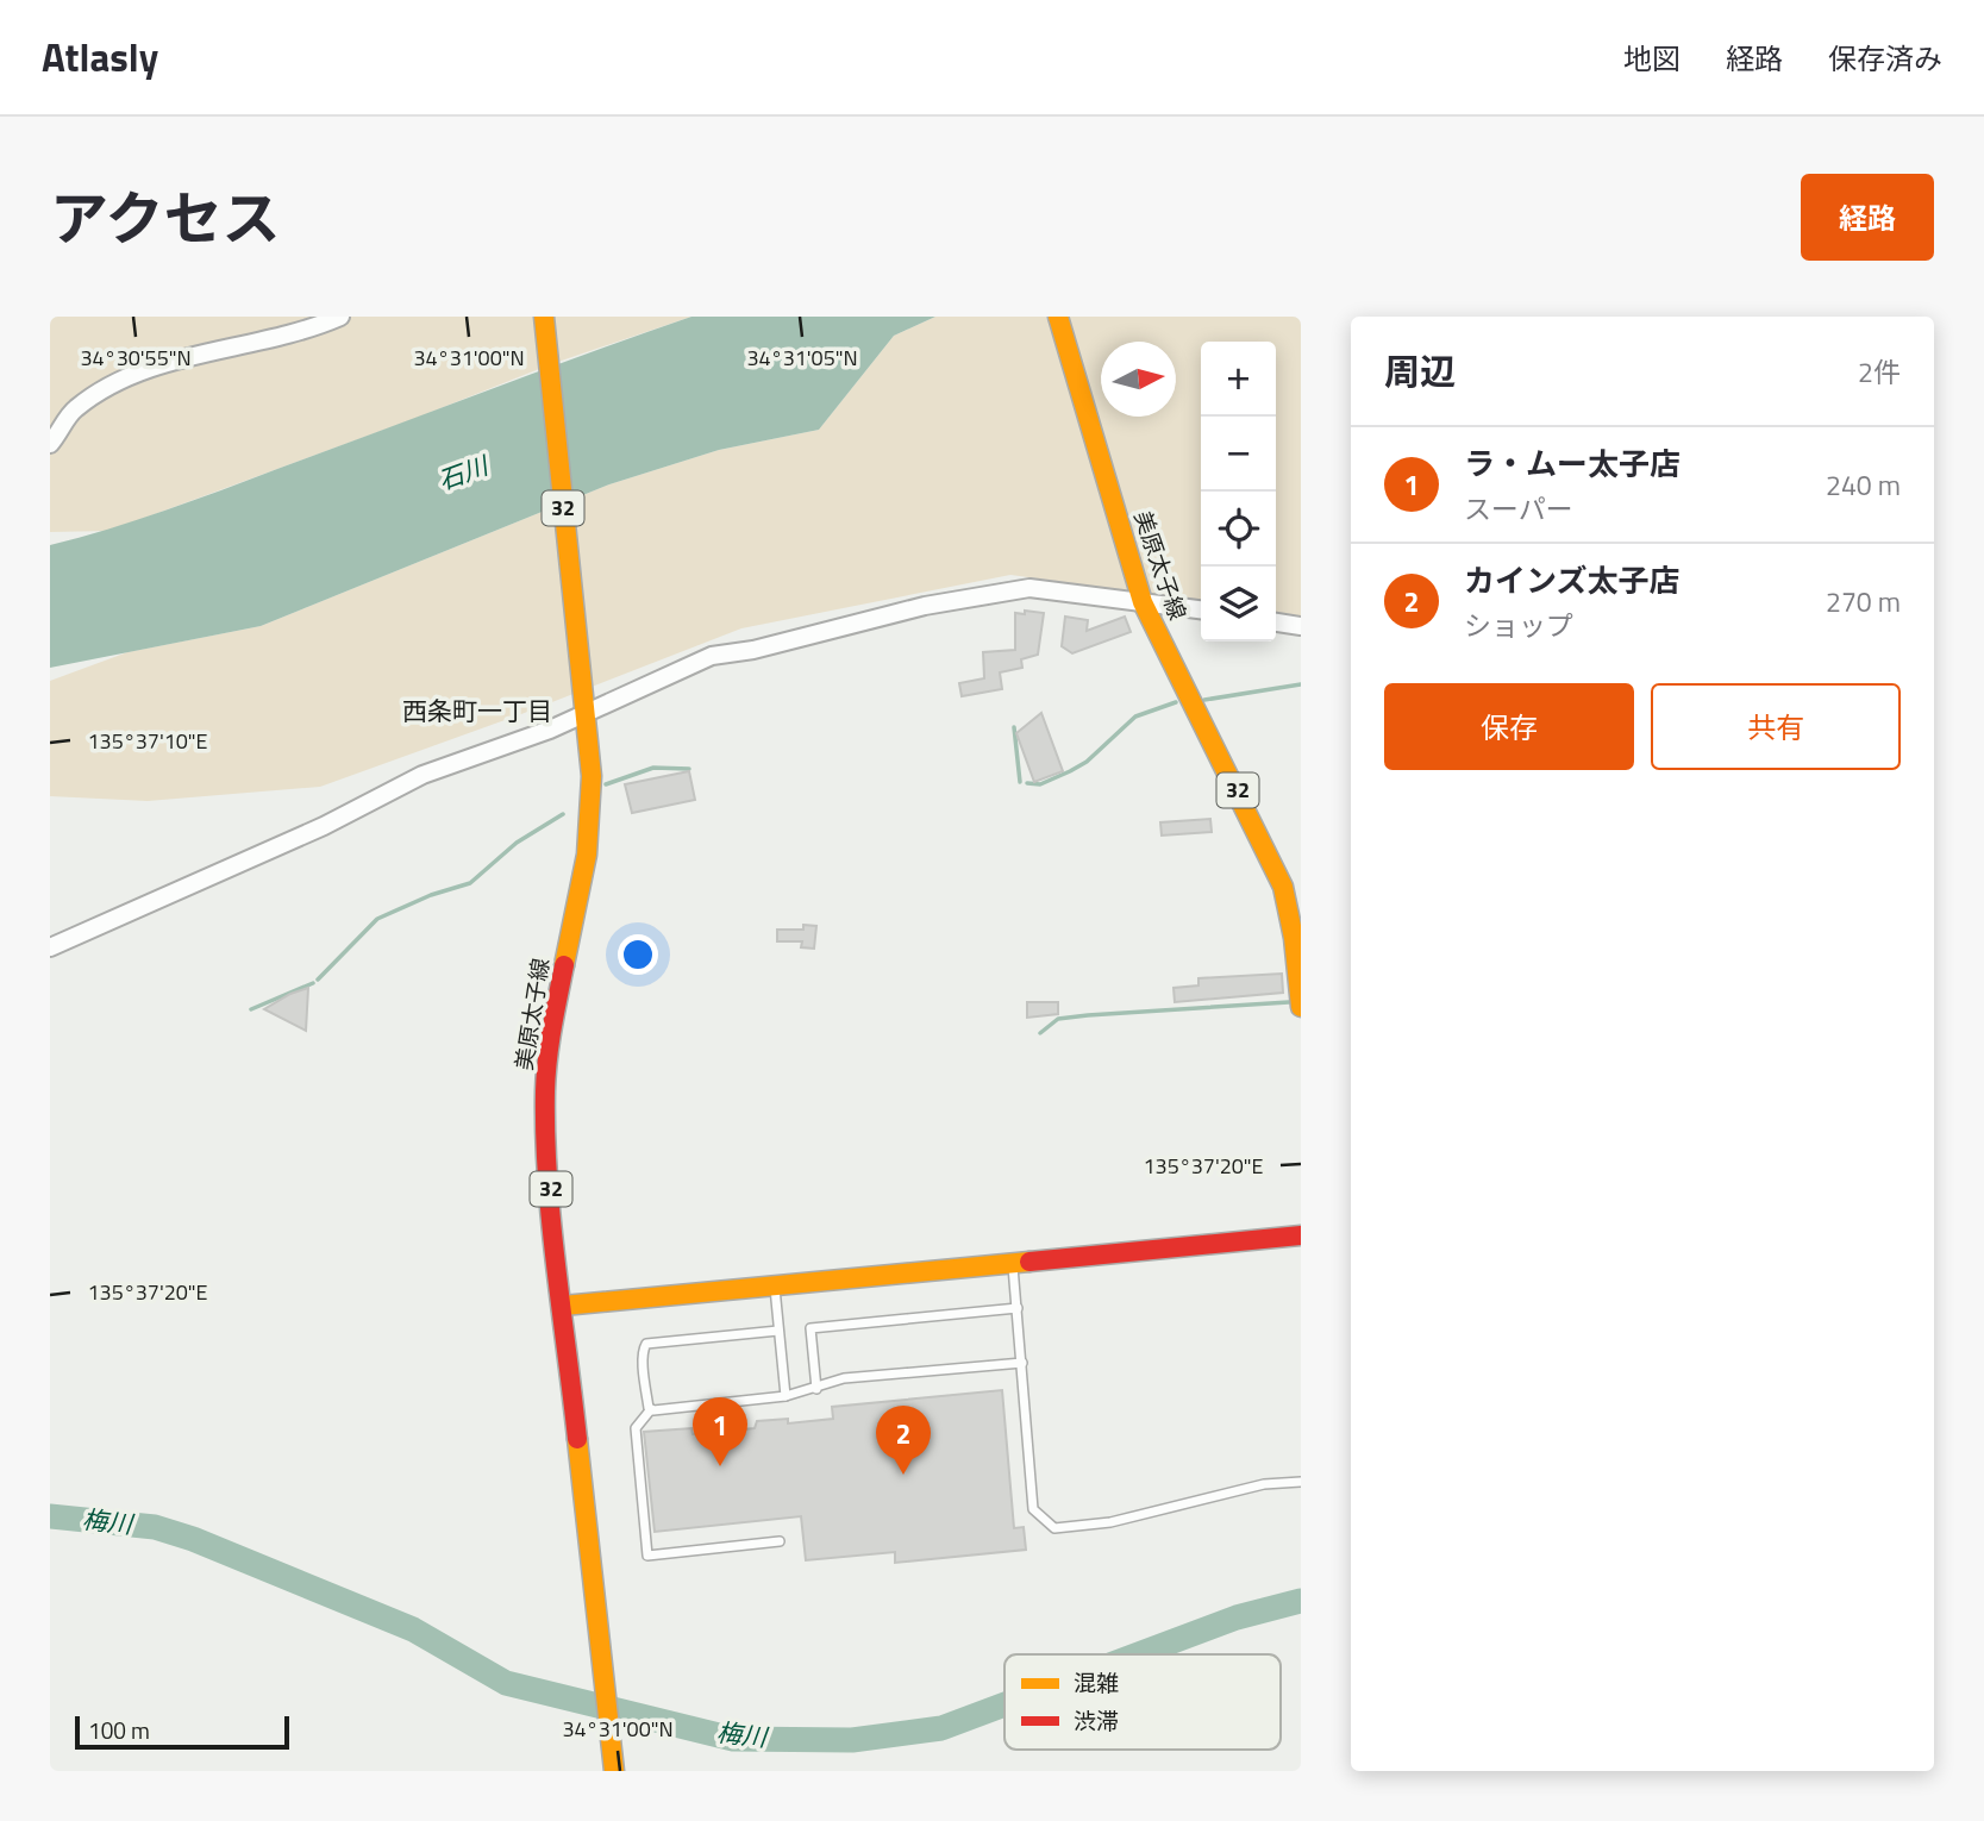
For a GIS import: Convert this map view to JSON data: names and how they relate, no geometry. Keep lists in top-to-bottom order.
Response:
{
  "streets": {
    "main road": ["32", "美原太子線"]
  },
  "districts": ["西条町一丁目"],
  "water": ["石川", "梅川"],
  "legend": ["混雑", "渋滞"],
  "scale_bar": "100 m",
  "north": "right",
  "page": {
    "header": "Atlasly",
    "nav": ["地図", "経路", "保存済み"],
    "title": "アクセス",
    "buttons": [
      "経路",
      ["保存", "共有"]
    ],
    "heading": ["周辺", "2件"],
    "map_buttons": ["+", "−"],
    "list": [
      {
        "mark": "1",
        "name": "ラ・ムー太子店",
        "note": "スーパー",
        "value": "240 m"
      },
      {
        "mark": "2",
        "name": "カインズ太子店",
        "note": "ショップ",
        "value": "270 m"
      }
    ],
    "pins": ["1", "2"],
    "scale": "100 m"
  },
  "coordinates": [
    "34°30'55\"N",
    "34°31'00\"N",
    "34°31'05\"N",
    "135°37'10\"E",
    "135°37'20\"E"
  ]
}
